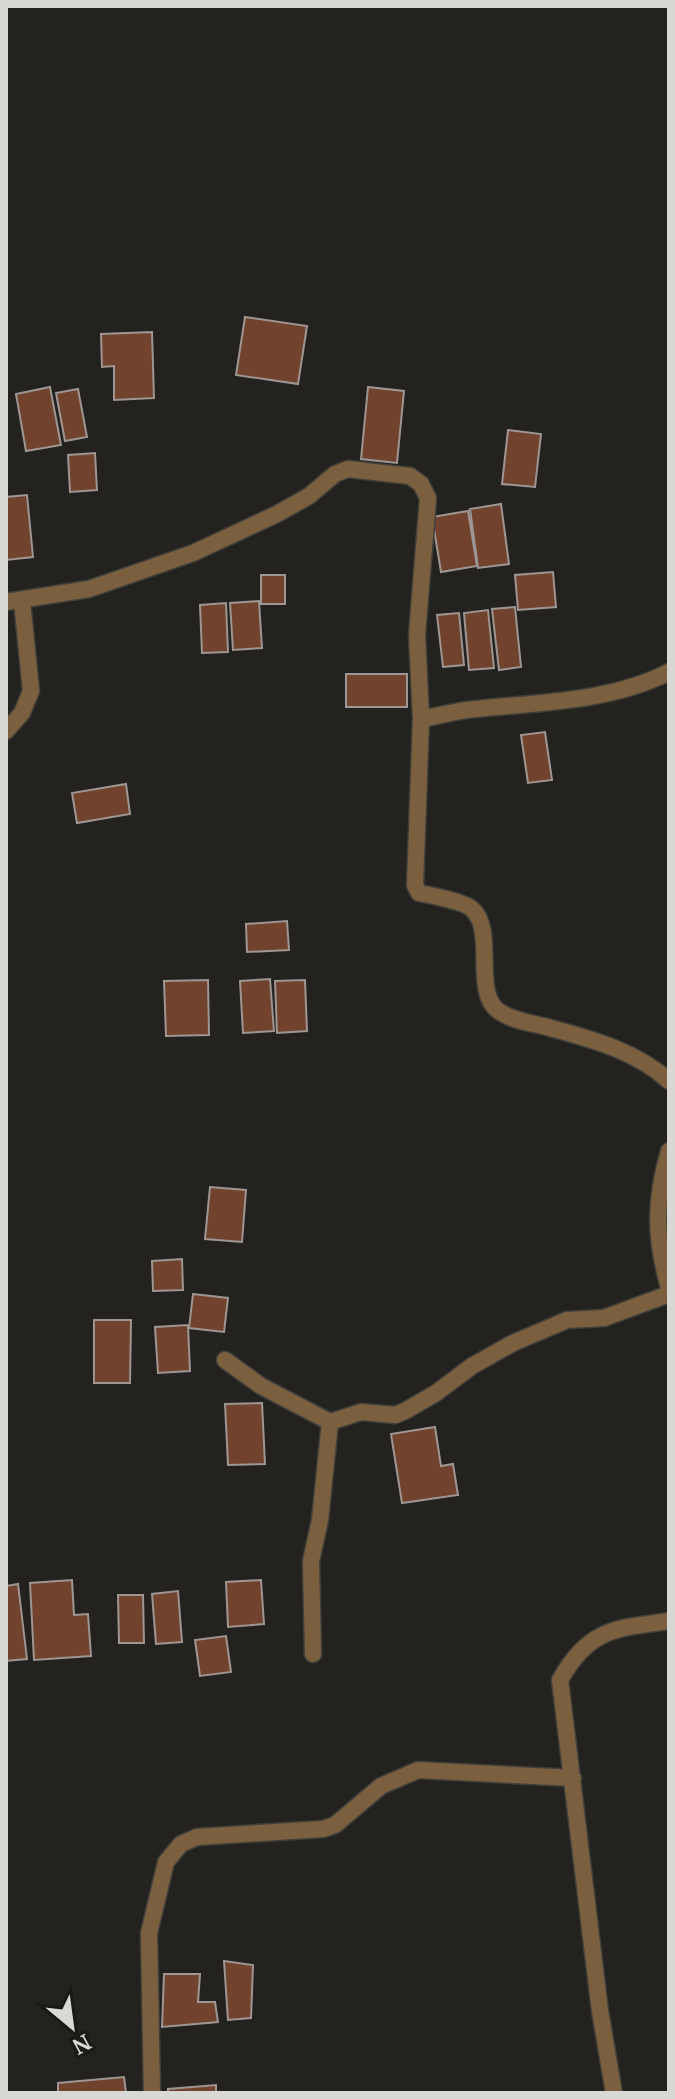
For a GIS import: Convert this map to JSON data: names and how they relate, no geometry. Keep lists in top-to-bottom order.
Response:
{
  "north": "bottom right"
}
